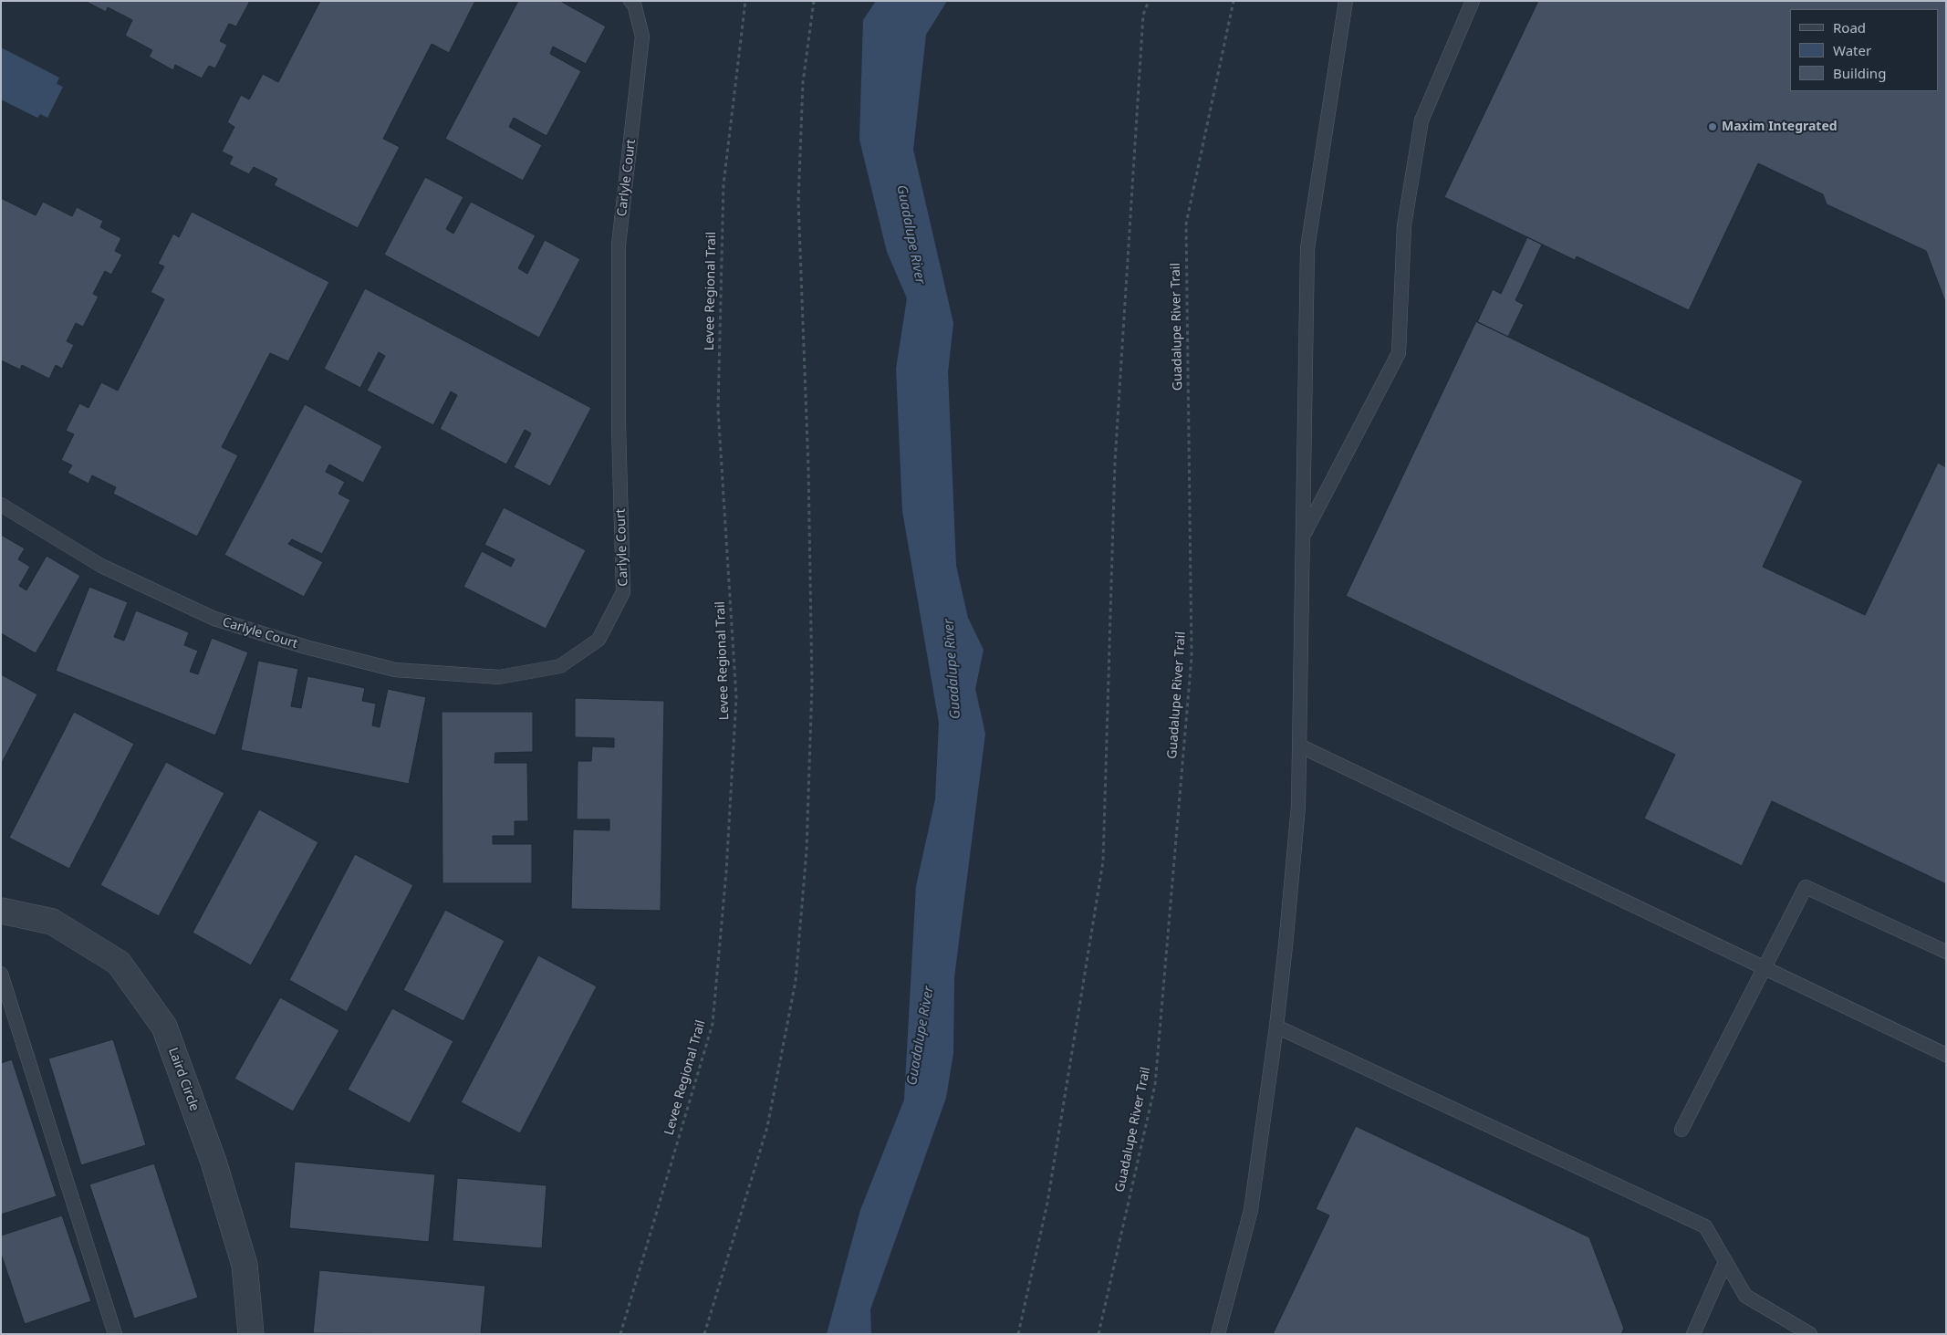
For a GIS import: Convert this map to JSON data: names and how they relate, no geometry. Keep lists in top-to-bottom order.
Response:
{
  "streets": {
    "street": ["Laird Circle"],
    "lane": ["Carlyle Court"],
    "path": ["Levee Regional Trail", "Guadalupe River Trail"]
  },
  "water": ["Guadalupe River"],
  "places": ["Maxim Integrated"],
  "legend": ["Road", "Water", "Building"]
}
